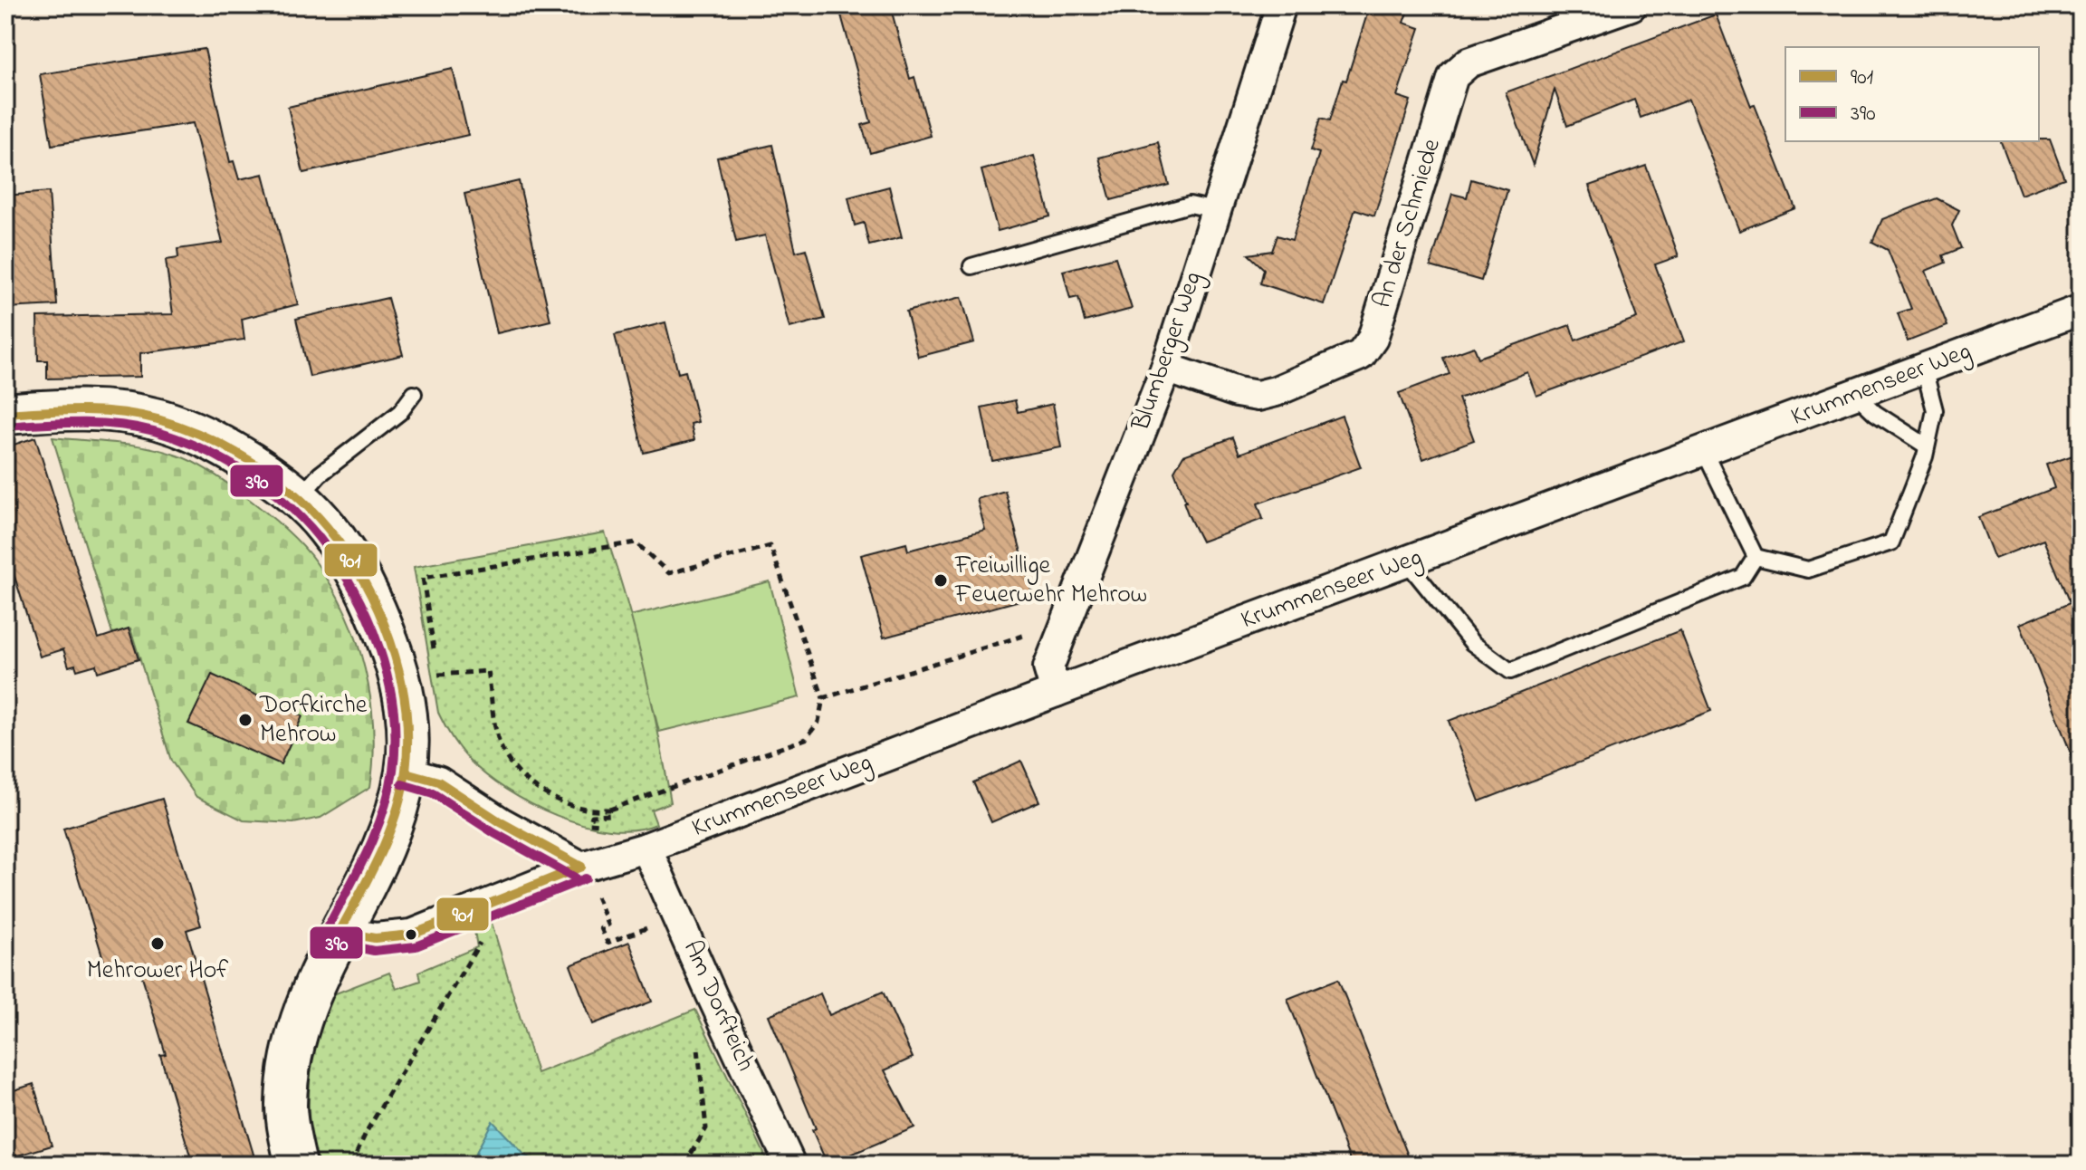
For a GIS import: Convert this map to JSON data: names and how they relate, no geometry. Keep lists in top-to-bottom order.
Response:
{
  "streets": {
    "street": [
      "An der Schmiede",
      "Blumberger Weg",
      "Krummenseer Weg",
      "Am Dorfteich"
    ]
  },
  "crossings": [
    ["An der Schmiede", "Blumberger Weg"],
    ["Blumberger Weg", "Krummenseer Weg"],
    ["Krummenseer Weg", "Am Dorfteich"]
  ],
  "places": ["Freiwillige Feuerwehr Mehrow", "Dorfkirche Mehrow", "Mehrower Hof"],
  "lines": ["transit line 901", "transit line 390"],
  "legend": ["901", "390"]
}
